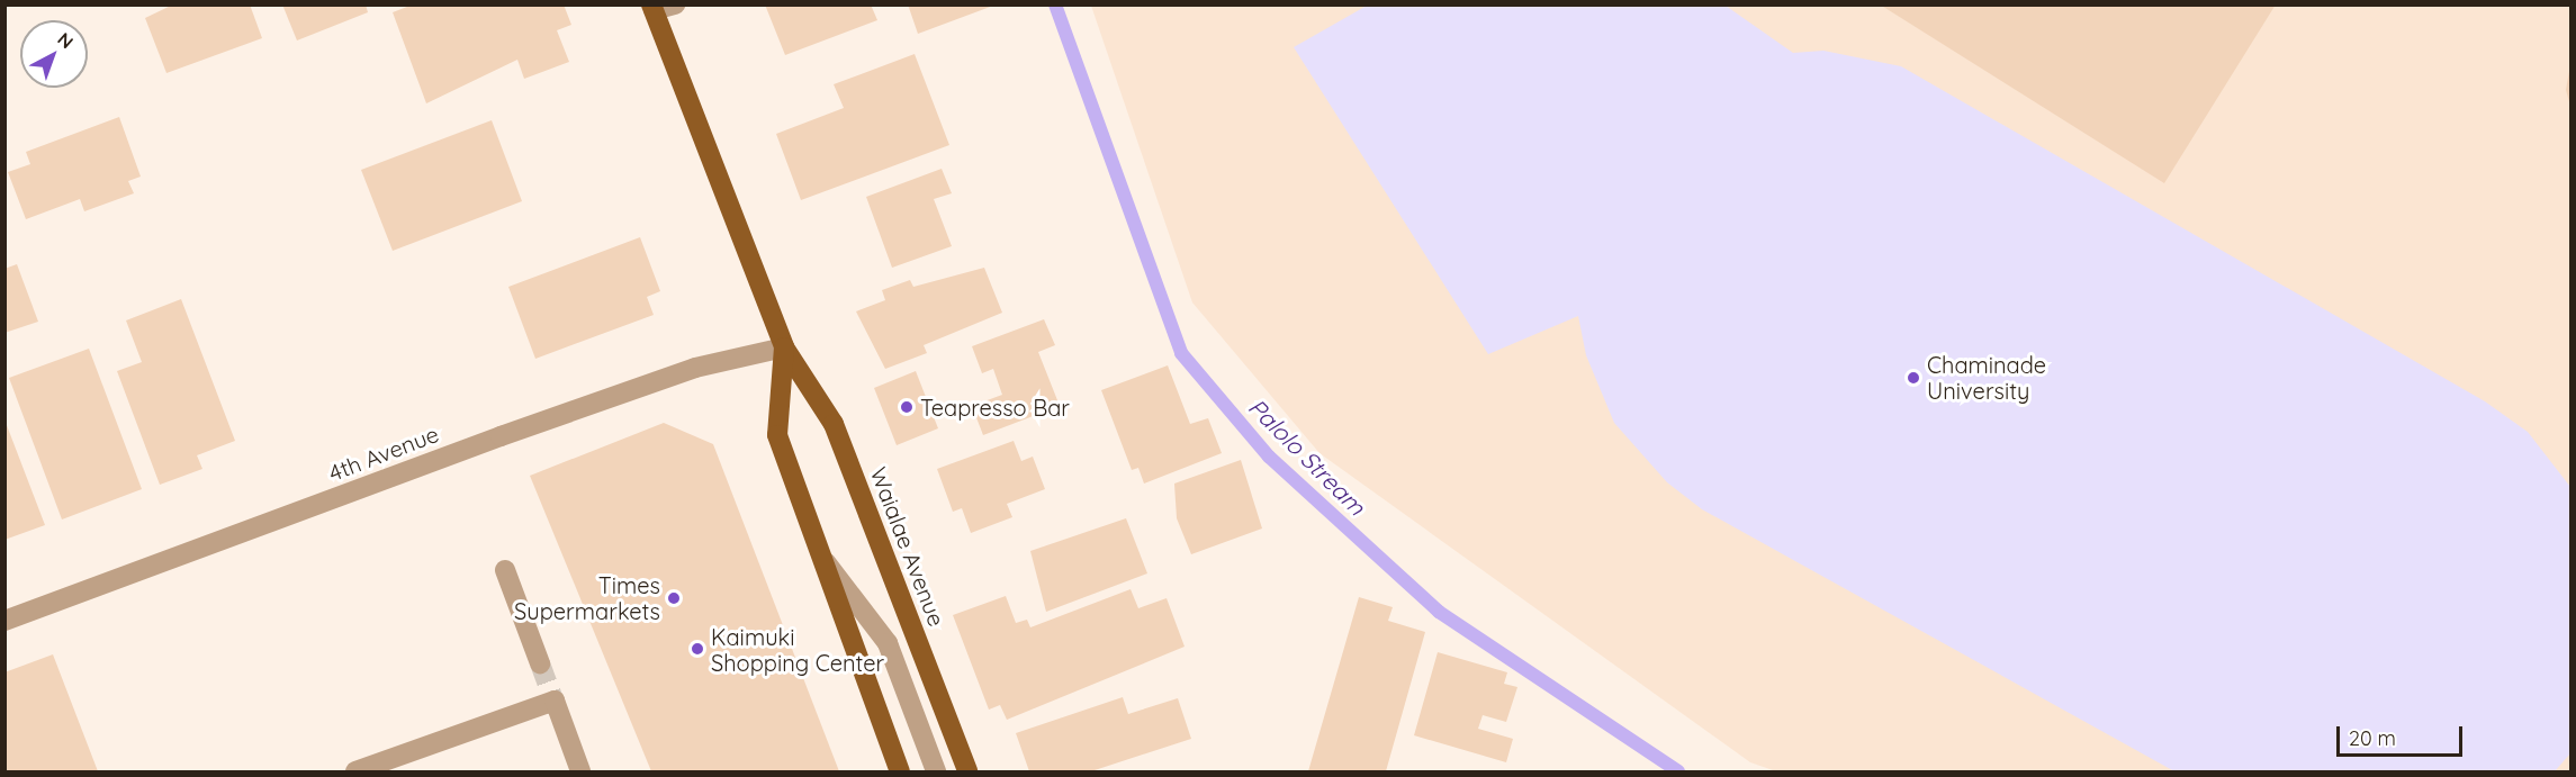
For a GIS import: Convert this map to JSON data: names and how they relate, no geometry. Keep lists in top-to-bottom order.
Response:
{
  "streets": {
    "main road": ["Waialae Avenue"],
    "street": ["4th Avenue"]
  },
  "crossings": [
    ["4th Avenue", "Waialae Avenue"]
  ],
  "water": ["Palolo Stream"],
  "places": [
    "Chaminade University",
    "Teapresso Bar",
    "Times Supermarkets",
    "Kaimuki Shopping Center"
  ],
  "scale_bar": "20 m",
  "north": "top right"
}
